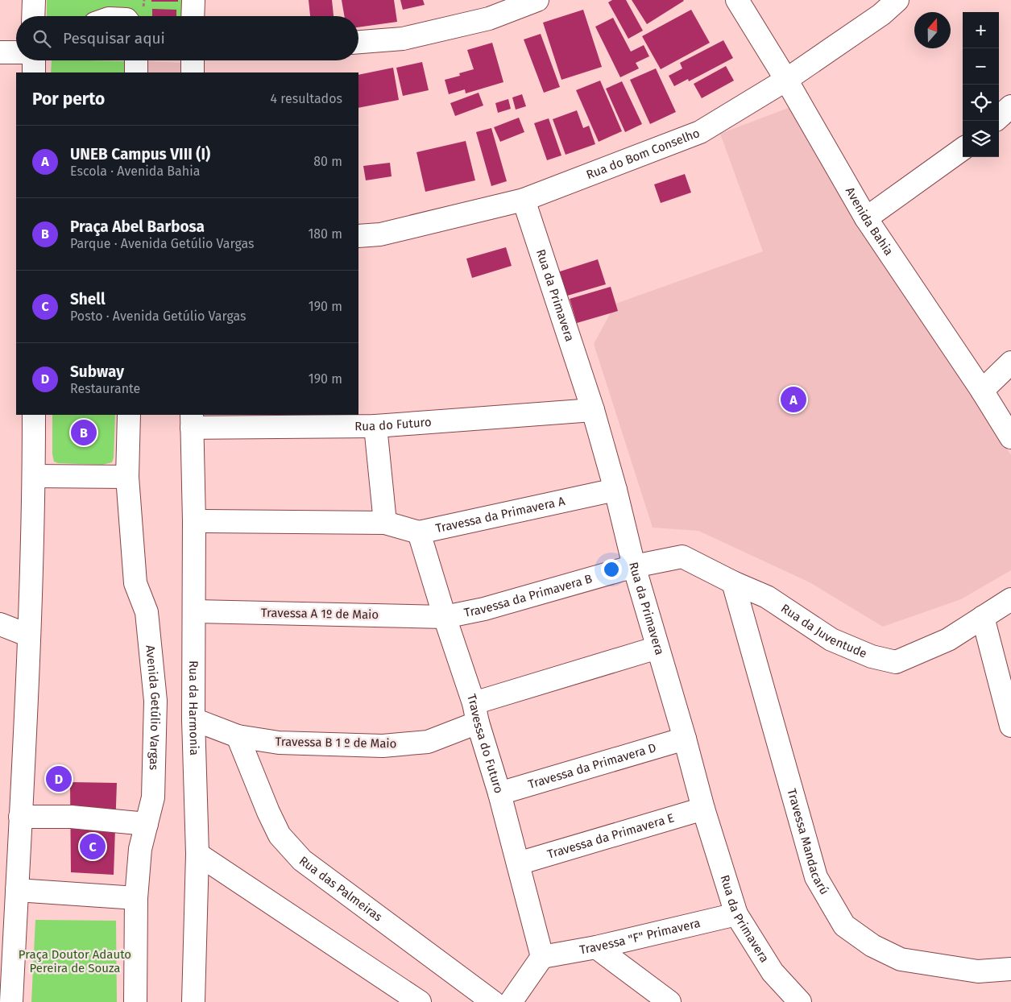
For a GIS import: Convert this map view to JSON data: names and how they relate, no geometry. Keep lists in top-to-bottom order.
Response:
{
  "streets": {
    "street": [
      "Rua do Bom Conselho",
      "Avenida Bahia",
      "Rua da Primavera",
      "Rua do Futuro",
      "Travessa da Primavera A",
      "Travessa da Primavera B",
      "Travessa A 1º de Maio",
      "Rua da Juventude",
      "Avenida Getúlio Vargas",
      "Rua da Harmonia",
      "Travessa B 1 º de Maio",
      "Travessa do Futuro",
      "Travessa da Primavera D",
      "Travessa da Primavera E",
      "Travessa Mandacarú",
      "Rua das Palmeiras",
      "Travessa \"F\" Primavera"
    ]
  },
  "crossings": [
    ["Rua do Bom Conselho", "Avenida Bahia"],
    ["Rua do Bom Conselho", "Rua da Primavera"],
    ["Rua da Primavera", "Rua do Futuro"],
    ["Rua da Primavera", "Travessa da Primavera A"],
    ["Rua da Primavera", "Travessa da Primavera B"],
    ["Rua da Primavera", "Rua da Juventude"],
    ["Rua da Primavera", "Travessa B 1 º de Maio"],
    ["Rua da Primavera", "Travessa da Primavera D"],
    ["Rua da Primavera", "Travessa da Primavera E"],
    ["Rua da Primavera", "Travessa \"F\" Primavera"],
    ["Rua do Futuro", "Rua da Harmonia"],
    ["Travessa da Primavera A", "Rua da Harmonia"],
    ["Travessa da Primavera A", "Travessa do Futuro"],
    ["Travessa da Primavera B", "Travessa A 1º de Maio"],
    ["Travessa da Primavera B", "Rua da Juventude"],
    ["Travessa da Primavera B", "Travessa do Futuro"],
    ["Travessa A 1º de Maio", "Rua da Harmonia"],
    ["Travessa A 1º de Maio", "Travessa do Futuro"],
    ["Rua da Juventude", "Travessa Mandacarú"],
    ["Rua da Harmonia", "Travessa B 1 º de Maio"],
    ["Travessa B 1 º de Maio", "Travessa do Futuro"],
    ["Travessa B 1 º de Maio", "Rua das Palmeiras"],
    ["Travessa do Futuro", "Travessa da Primavera D"],
    ["Travessa do Futuro", "Travessa da Primavera E"],
    ["Travessa do Futuro", "Travessa \"F\" Primavera"]
  ],
  "parks": ["Praça Doutor Adauto Pereira de Souza"],
  "north": "top",
  "page": {
    "map_buttons": ["+", "−"],
    "search": "Pesquisar aqui",
    "heading": ["Por perto", "4 resultados"],
    "list": [
      {
        "mark": "A",
        "name": "UNEB Campus VIII (I)",
        "note": "Escola · Avenida Bahia",
        "value": "80 m"
      },
      {
        "mark": "B",
        "name": "Praça Abel Barbosa",
        "note": "Parque · Avenida Getúlio Vargas",
        "value": "180 m"
      },
      {
        "mark": "C",
        "name": "Shell",
        "note": "Posto · Avenida Getúlio Vargas",
        "value": "190 m"
      },
      {
        "mark": "D",
        "name": "Subway",
        "note": "Restaurante",
        "value": "190 m"
      }
    ],
    "pins": [
      "A",
      "B",
      "D",
      "C"
    ]
  }
}
